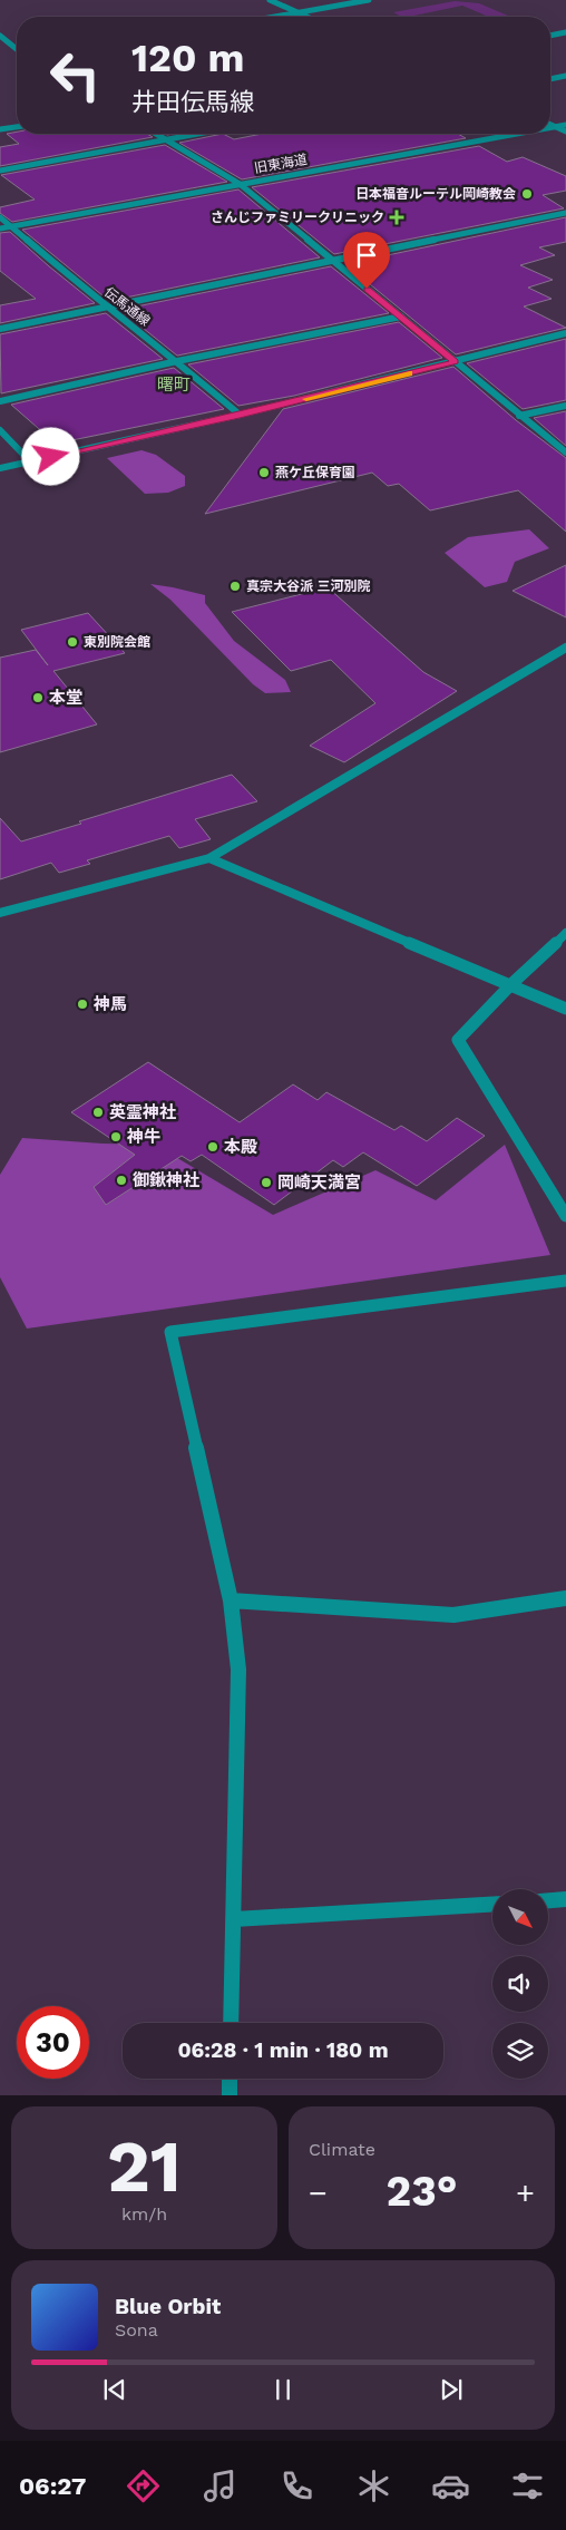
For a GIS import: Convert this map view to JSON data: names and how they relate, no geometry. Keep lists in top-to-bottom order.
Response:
{
  "streets": {
    "street": ["旧東海道", "伝馬通線"]
  },
  "crossings": [
    ["旧東海道", "伝馬通線"]
  ],
  "districts": ["曙町"],
  "places": {
    "other": [
      "日本福音ルーテル岡崎教会",
      "燕ケ丘保育園",
      "真宗大谷派 三河別院",
      "東別院会館",
      "本堂",
      "神馬",
      "英霊神社",
      "神牛",
      "本殿",
      "御鍬神社",
      "岡崎天満宮"
    ],
    "health": ["さんじファミリークリニック"]
  },
  "north": "bottom right",
  "page": {
    "turn": ["120 m", "井田伝馬線"],
    "limit": "30",
    "trip": "06:28 · 1 min · 180 m",
    "tile": [
      ["21", "km/h"],
      "Climate"
    ],
    "heat": ["−", "23°", "+"],
    "song": ["Blue Orbit", "Sona"],
    "tabs": "06:27"
  }
}
